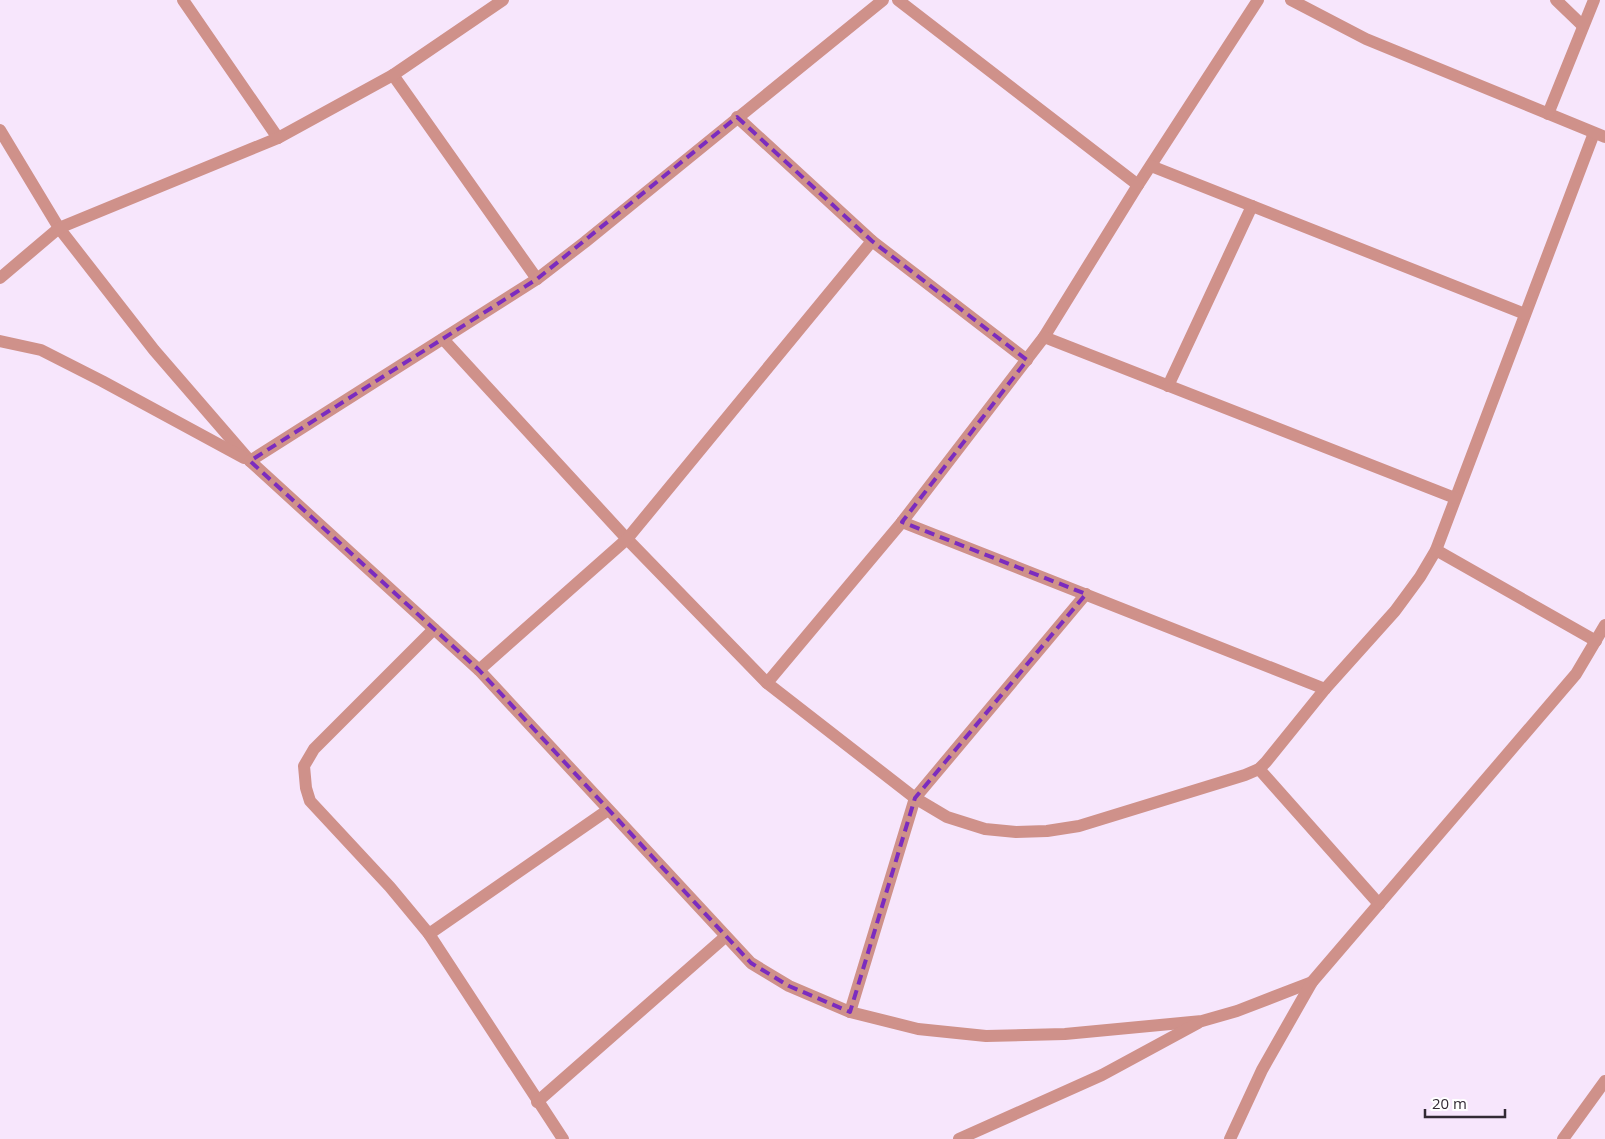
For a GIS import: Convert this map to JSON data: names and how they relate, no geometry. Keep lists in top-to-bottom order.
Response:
{
  "scale_bar": "20 m"
}
